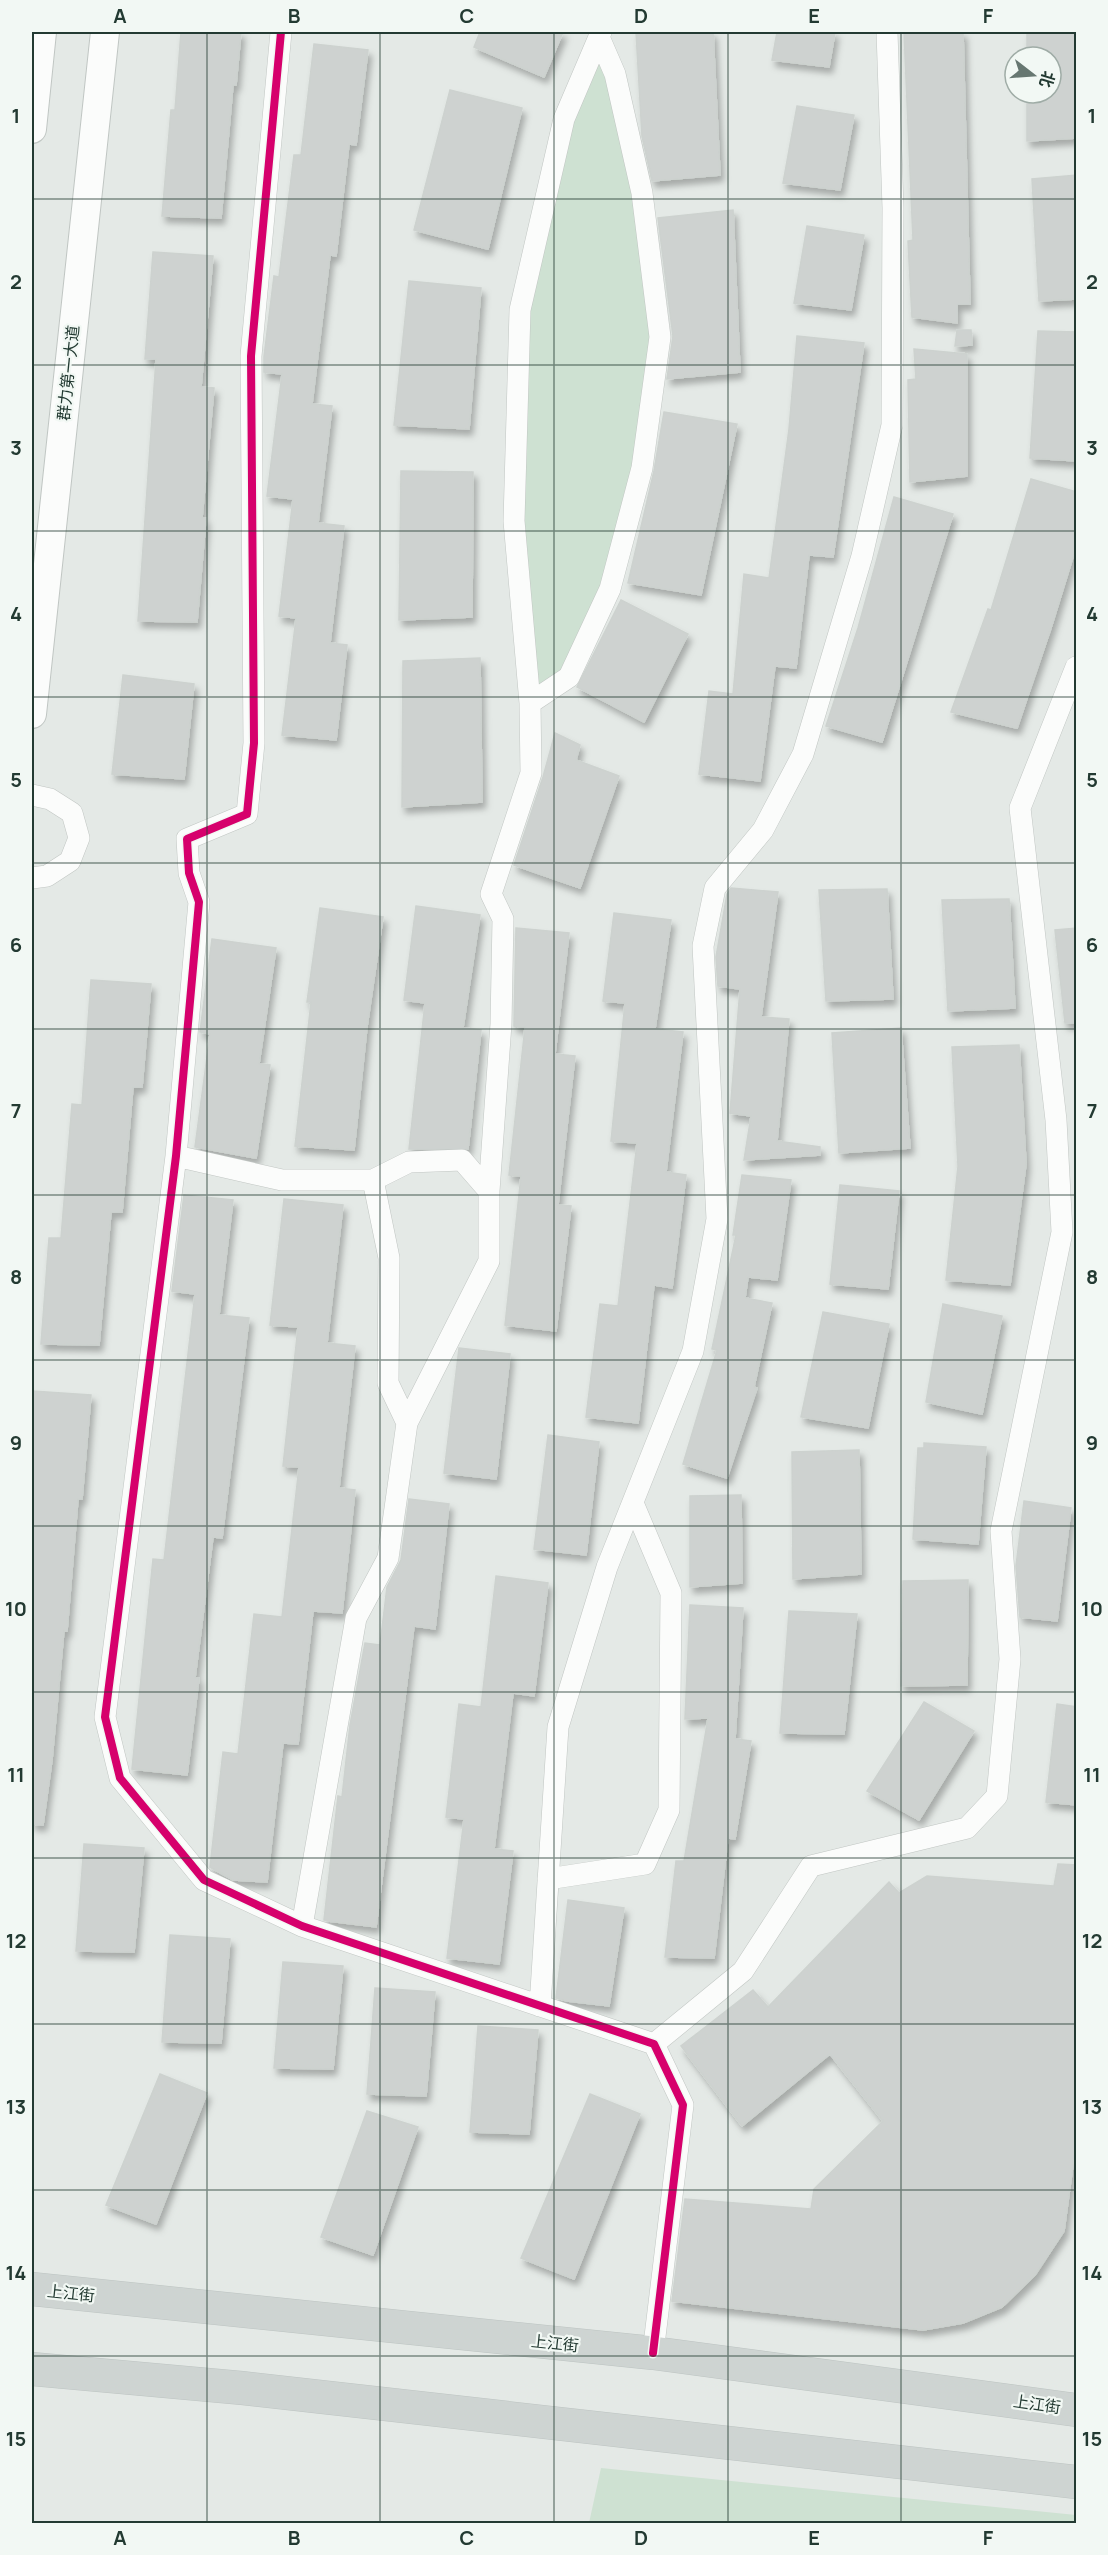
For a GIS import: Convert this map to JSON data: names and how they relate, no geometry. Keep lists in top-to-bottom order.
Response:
{
  "streets": {
    "main road": ["群力第一大道", "上江街"]
  },
  "north": "right",
  "grid": {
    "columns": [
      "A",
      "B",
      "C",
      "D",
      "E",
      "F"
    ],
    "rows": [
      "1",
      "2",
      "3",
      "4",
      "5",
      "6",
      "7",
      "8",
      "9",
      "10",
      "11",
      "12",
      "13",
      "14",
      "15"
    ]
  }
}
